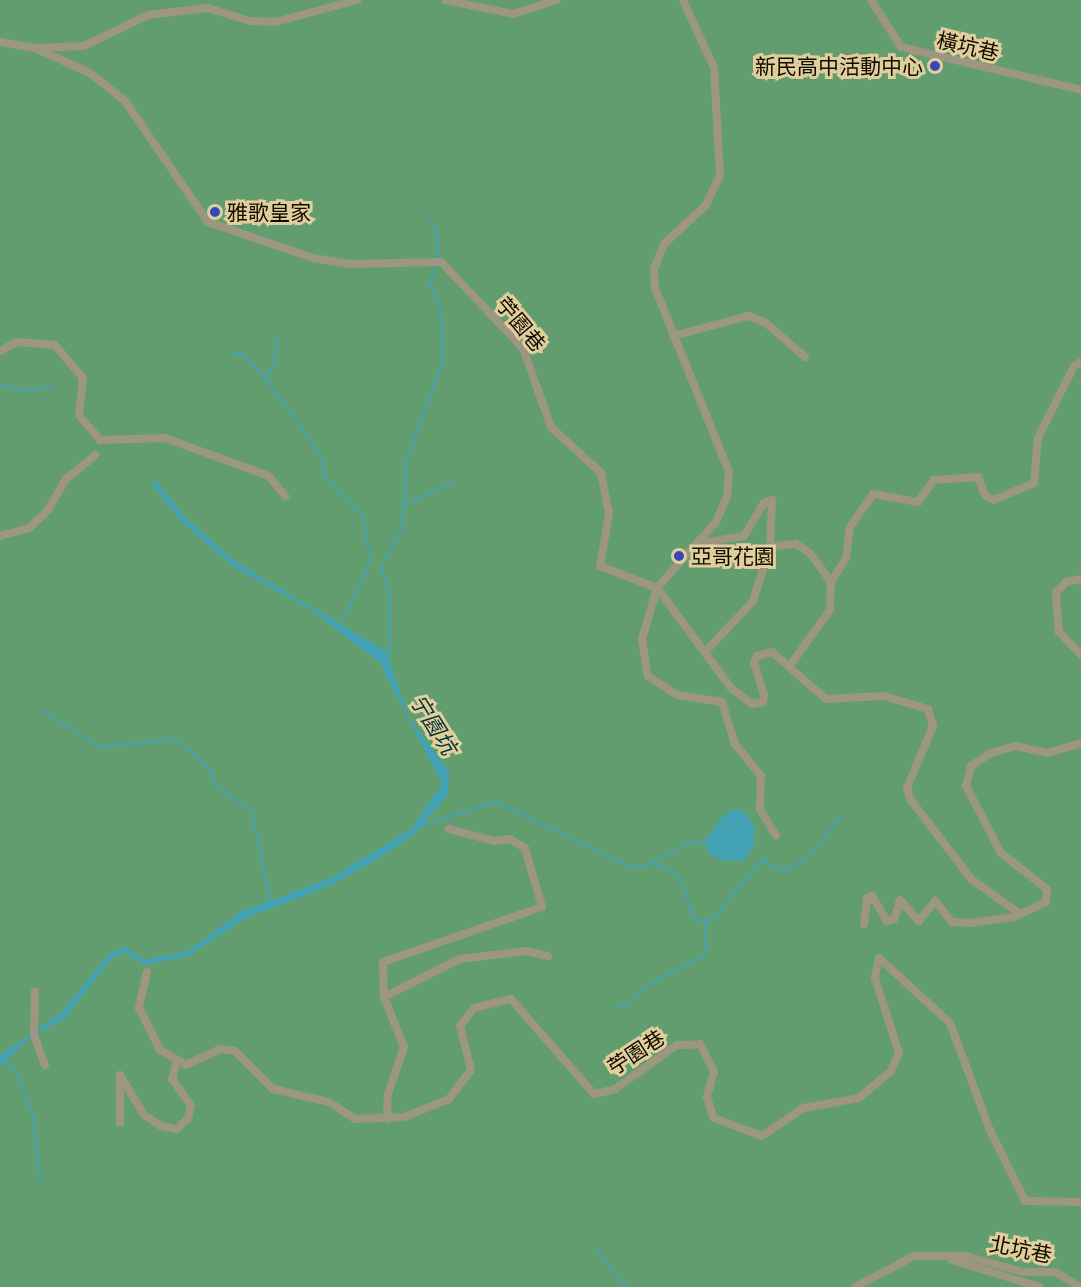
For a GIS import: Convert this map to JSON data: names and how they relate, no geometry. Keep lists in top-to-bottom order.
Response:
{
  "streets": {
    "street": ["橫坑巷", "苧園巷", "北坑巷"]
  },
  "water": ["宁園坑"],
  "places": ["新民高中活動中心", "雅歌皇家", "亞哥花園"]
}
